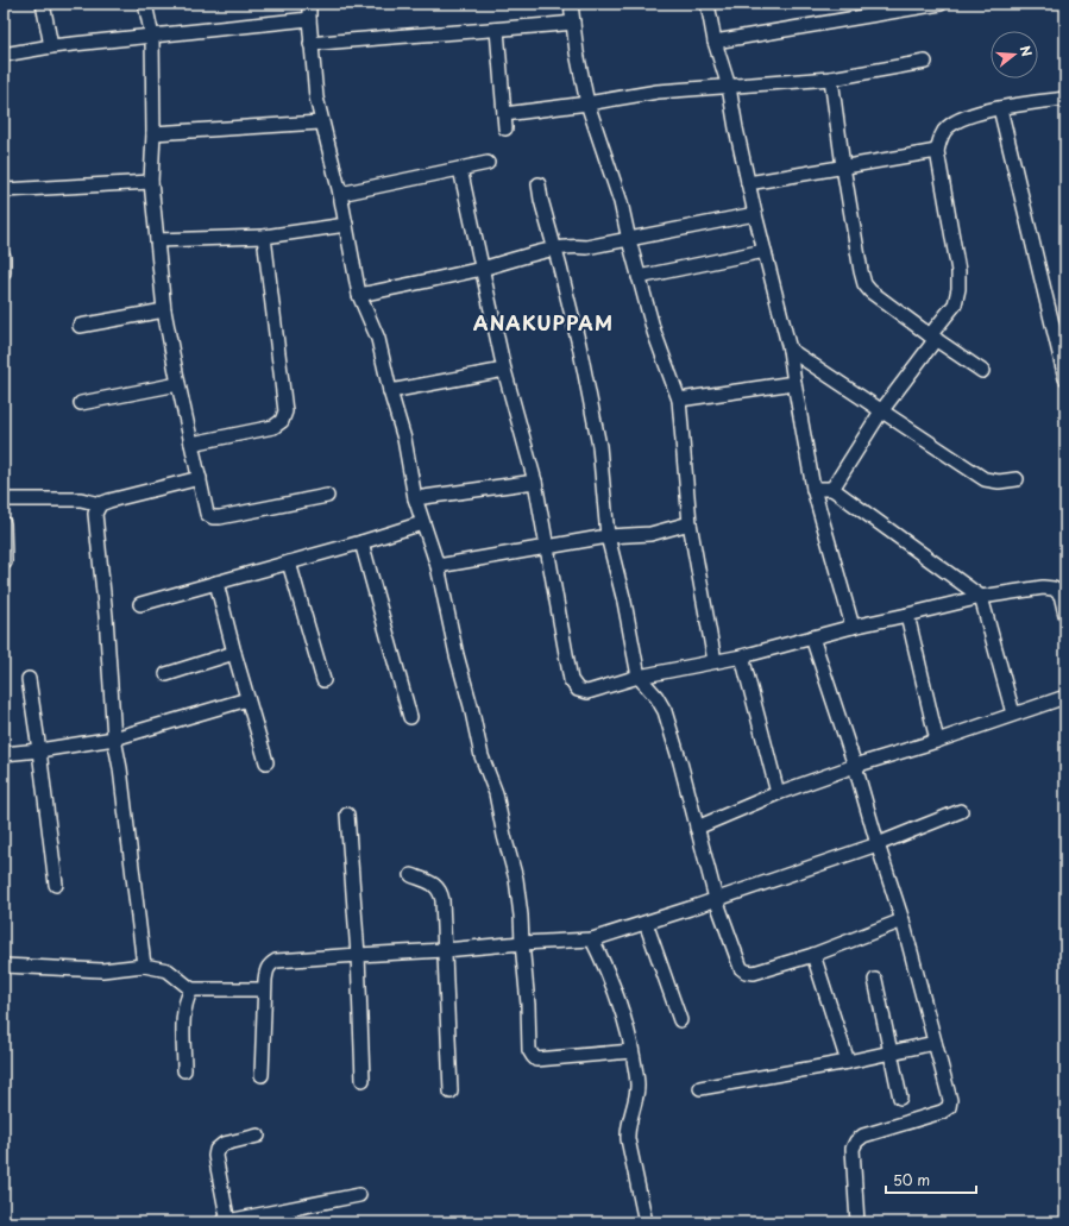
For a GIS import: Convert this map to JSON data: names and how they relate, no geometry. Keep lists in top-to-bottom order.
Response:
{
  "districts": ["ANAKUPPAM"],
  "scale_bar": "50 m",
  "north": "right"
}
